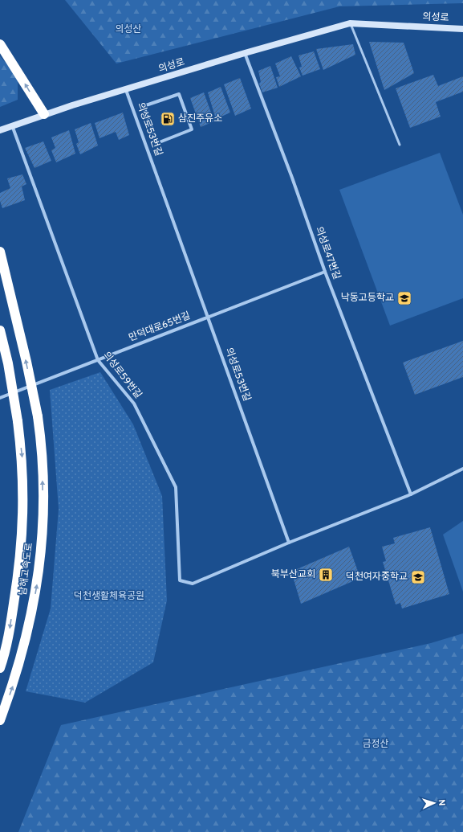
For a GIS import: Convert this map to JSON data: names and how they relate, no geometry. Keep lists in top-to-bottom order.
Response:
{
  "streets": {
    "highway": ["남해고속도로"],
    "main road": ["의성로"],
    "street": [
      "의성로53번길",
      "의성로47번길",
      "만덕대로65번길",
      "의성로59번길"
    ]
  },
  "crossings": [
    ["의성로", "의성로53번길"],
    ["의성로", "의성로47번길"],
    ["의성로", "의성로59번길"],
    ["의성로53번길", "만덕대로65번길"],
    ["의성로53번길", "의성로59번길"],
    ["의성로47번길", "만덕대로65번길"],
    ["만덕대로65번길", "의성로59번길"]
  ],
  "parks": ["의성산", "덕천생활체육공원", "금정산"],
  "places": {
    "fuel station": ["삼진주유소"],
    "school or university": ["낙동고등학교", "덕천여자중학교"],
    "building": ["북부산교회"]
  },
  "north": "right"
}
